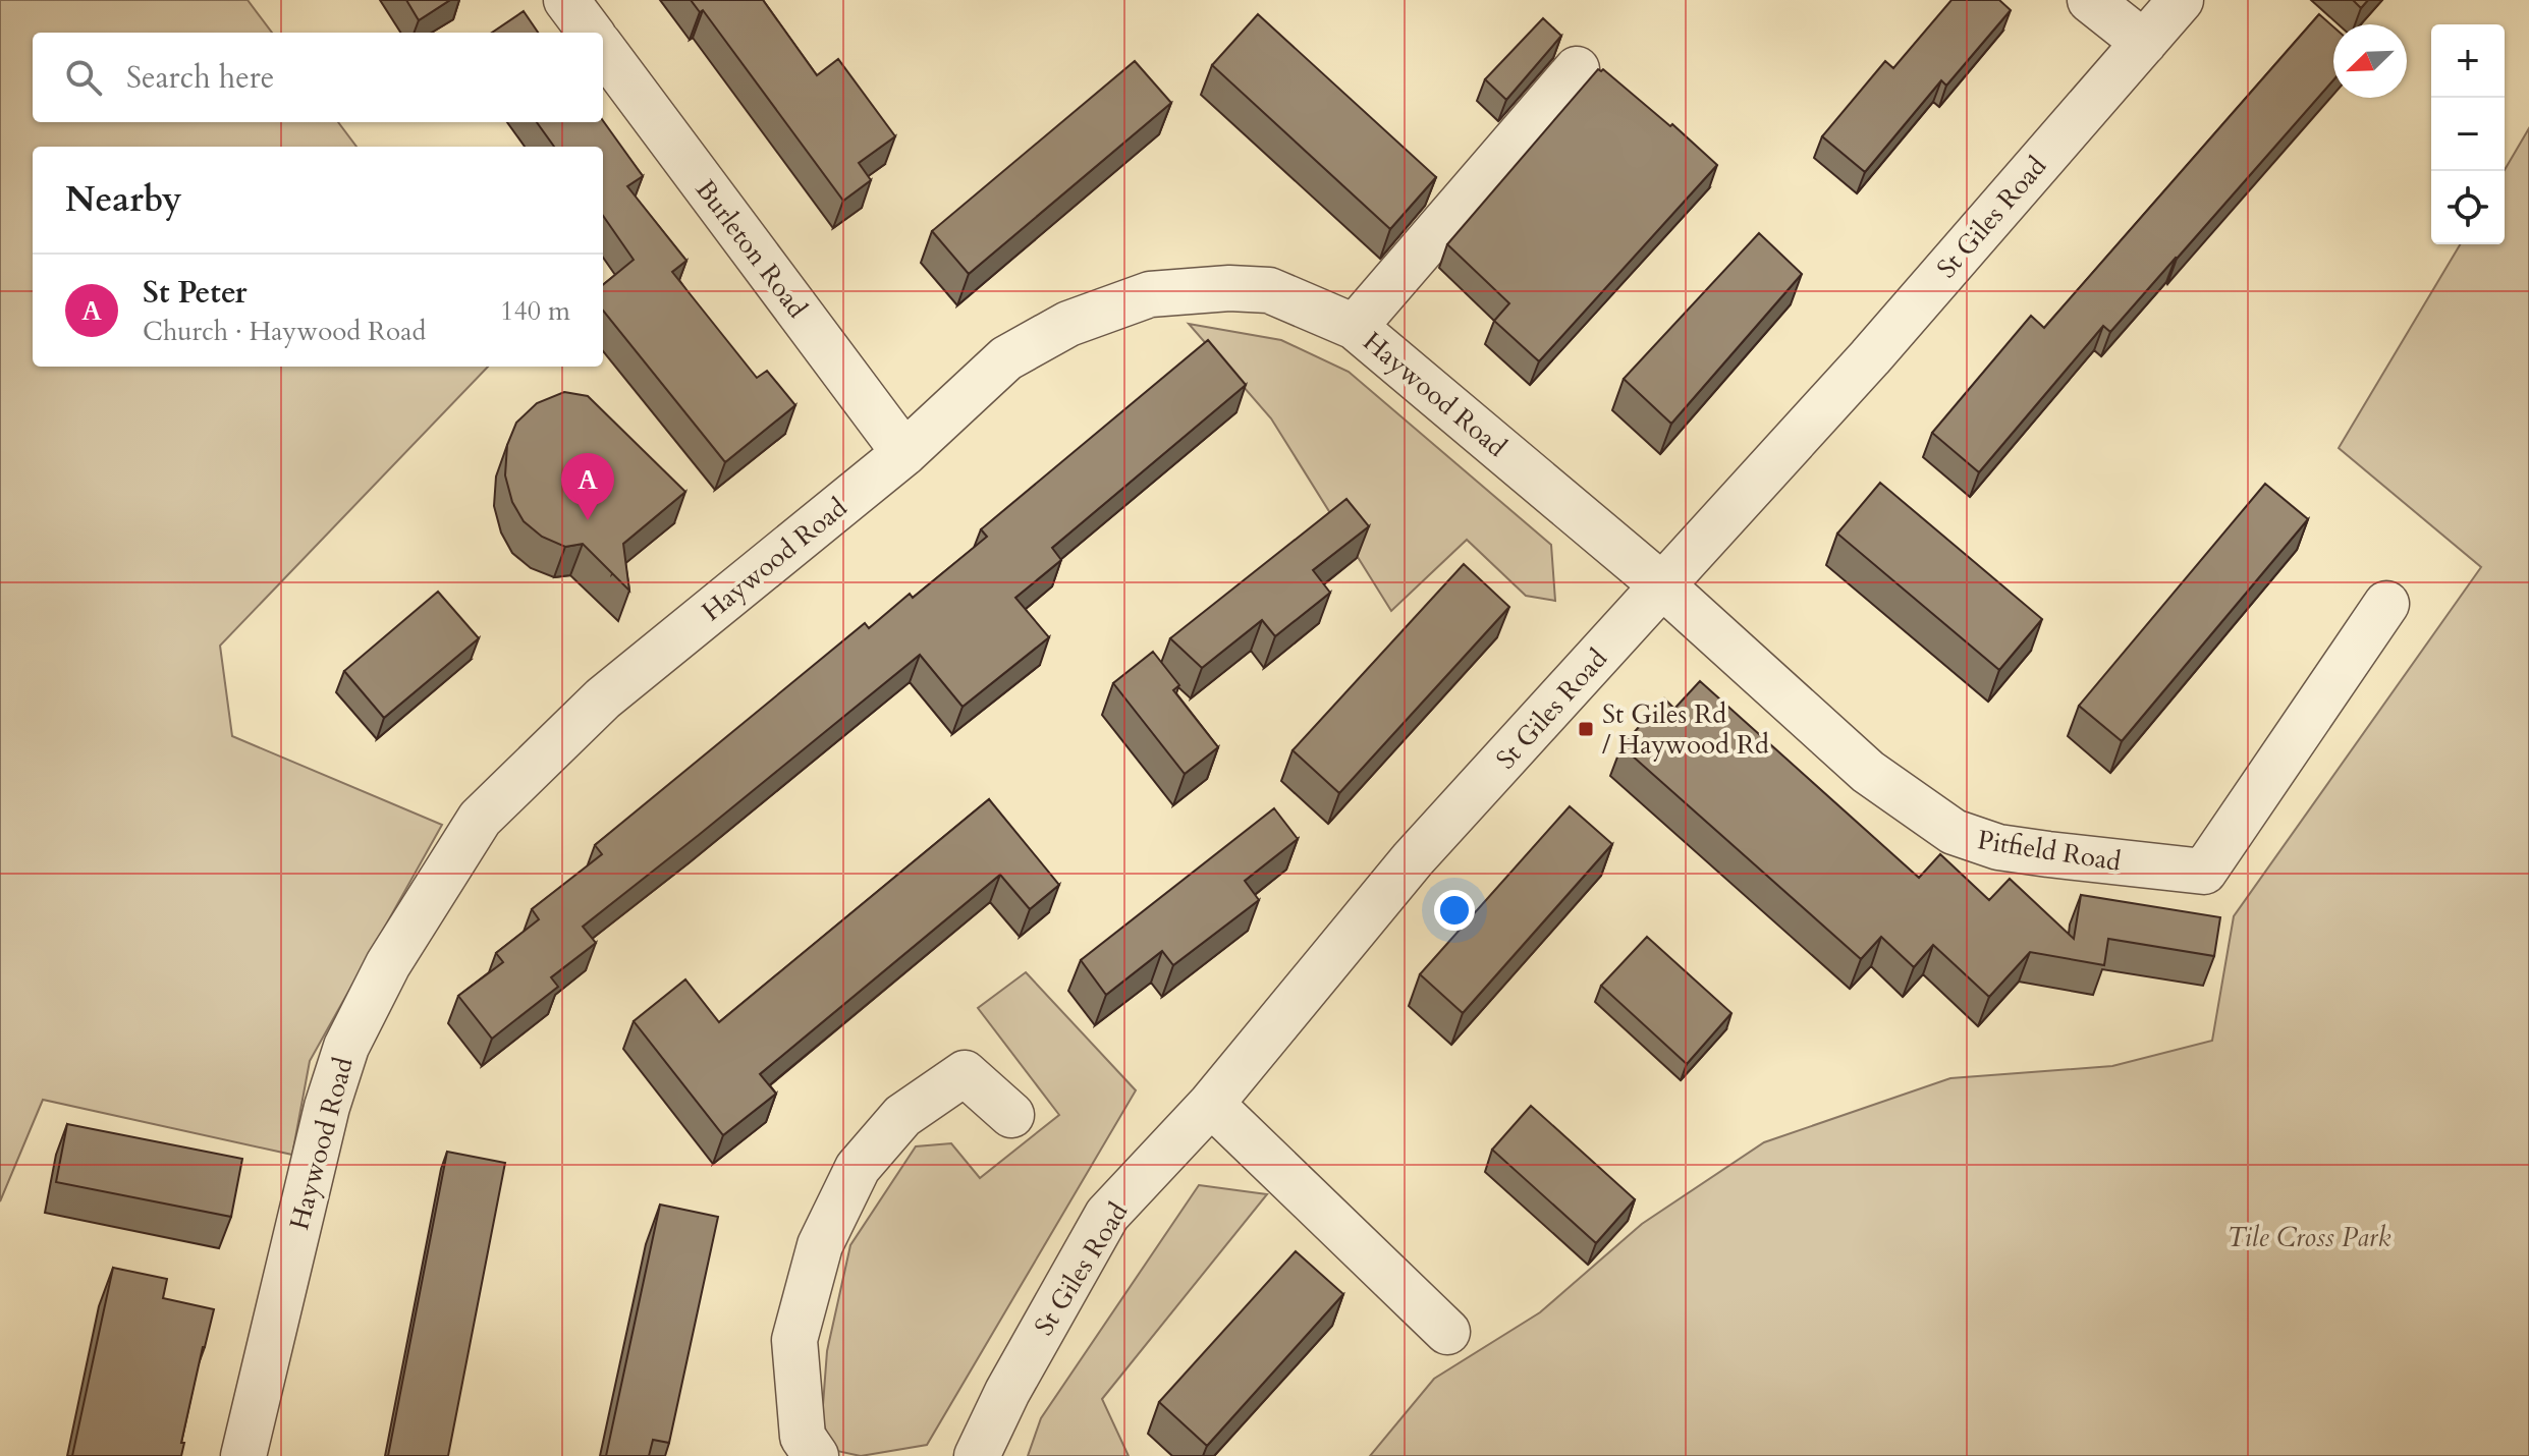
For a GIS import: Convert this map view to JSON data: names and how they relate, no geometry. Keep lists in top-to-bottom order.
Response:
{
  "streets": {
    "street": [
      "St Giles Road",
      "Burleton Road",
      "Haywood Road",
      "Pitfield Road"
    ]
  },
  "crossings": [
    ["St Giles Road", "Haywood Road"],
    ["St Giles Road", "Pitfield Road"],
    ["Burleton Road", "Haywood Road"],
    ["Haywood Road", "Pitfield Road"]
  ],
  "parks": ["Tile Cross Park"],
  "places": {
    "transit": ["St Giles Rd / Haywood Rd"]
  },
  "north": "bottom left",
  "page": {
    "map_buttons": ["+", "−"],
    "search": "Search here",
    "heading": "Nearby",
    "list": [
      {
        "mark": "A",
        "name": "St Peter",
        "note": "Church · Haywood Road",
        "value": "140 m"
      }
    ],
    "pins": "A"
  }
}
